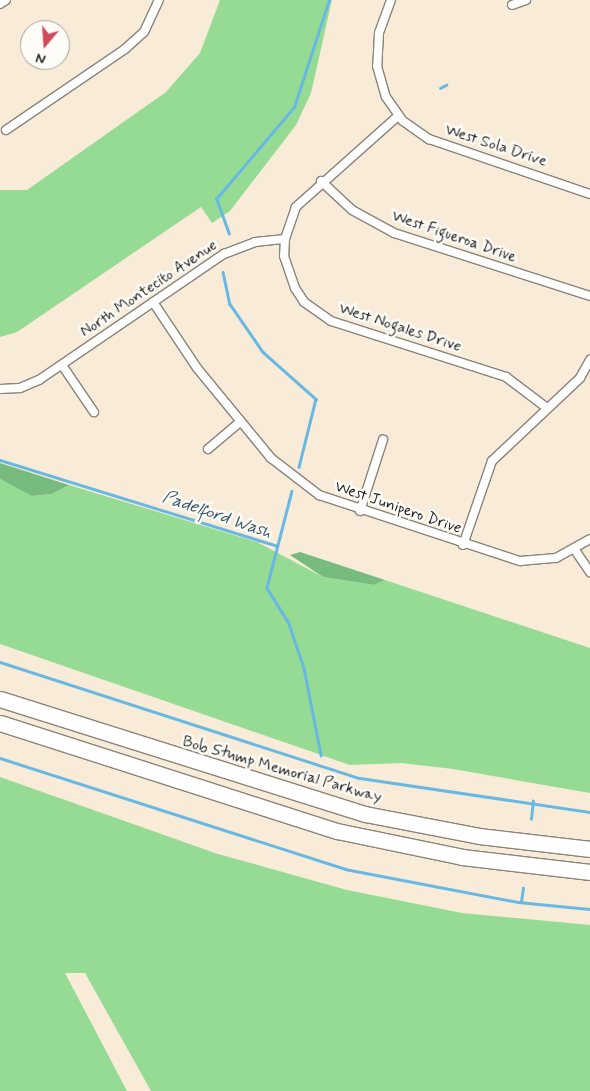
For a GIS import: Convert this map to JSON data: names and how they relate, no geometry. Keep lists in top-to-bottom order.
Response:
{
  "streets": {
    "highway": ["Bob Stump Memorial Parkway"],
    "street": [
      "West Sola Drive",
      "West Figueroa Drive",
      "North Montecito Avenue",
      "West Nogales Drive",
      "West Junipero Drive"
    ]
  },
  "crossings": [
    ["North Montecito Avenue", "West Nogales Drive"],
    ["North Montecito Avenue", "West Junipero Drive"]
  ],
  "water": ["Padelford Wash"],
  "north": "bottom"
}
